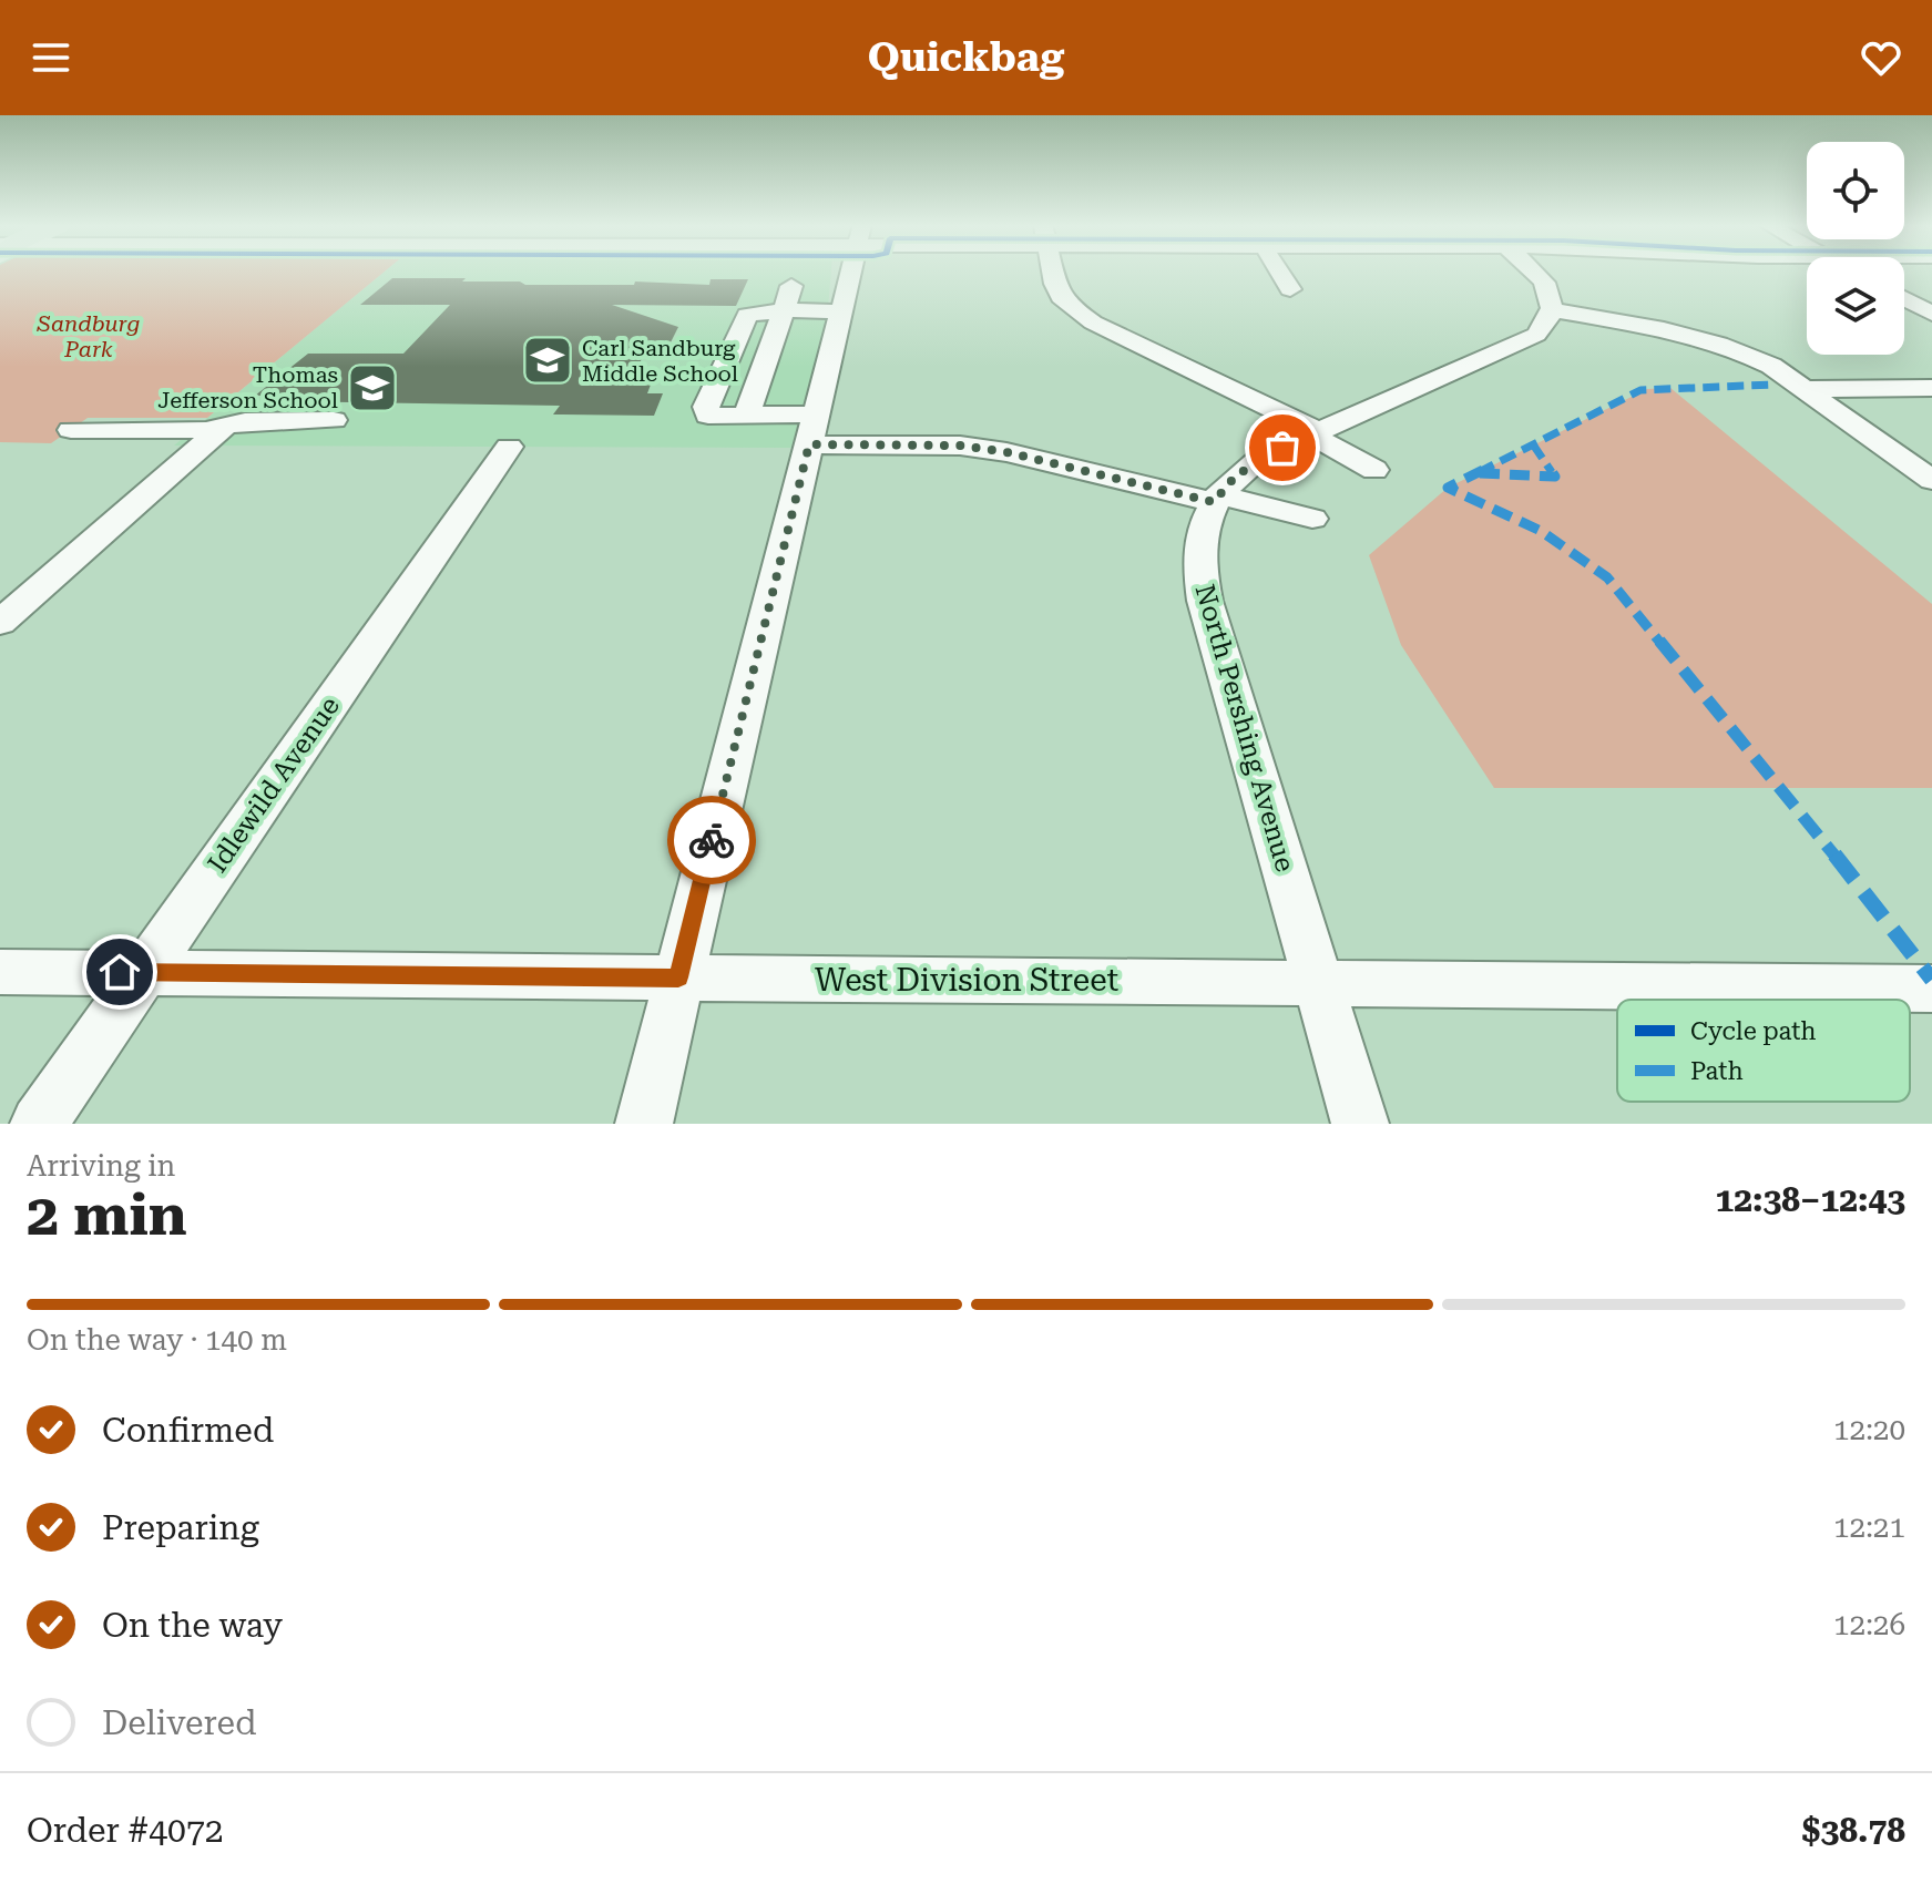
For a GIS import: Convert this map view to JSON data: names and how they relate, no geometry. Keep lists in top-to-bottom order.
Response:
{
  "streets": {
    "street": ["North Pershing Avenue", "Idlewild Avenue", "West Division Street"]
  },
  "crossings": [
    ["North Pershing Avenue", "West Division Street"],
    ["Idlewild Avenue", "West Division Street"]
  ],
  "parks": ["Sandburg Park"],
  "places": {
    "school or university": ["Carl Sandburg Middle School", "Thomas Jefferson School"]
  },
  "legend": ["Cycle path", "Path"],
  "page": {
    "header": "Quickbag",
    "heading": ["2 min", "Arriving in", "12:38–12:43"],
    "panel": ["Order #4072", "$38.78"],
    "bar": "On the way · 140 m",
    "list": [
      ["Confirmed", "12:20"],
      ["Preparing", "12:21"],
      ["On the way", "12:26"],
      "Delivered"
    ]
  }
}
